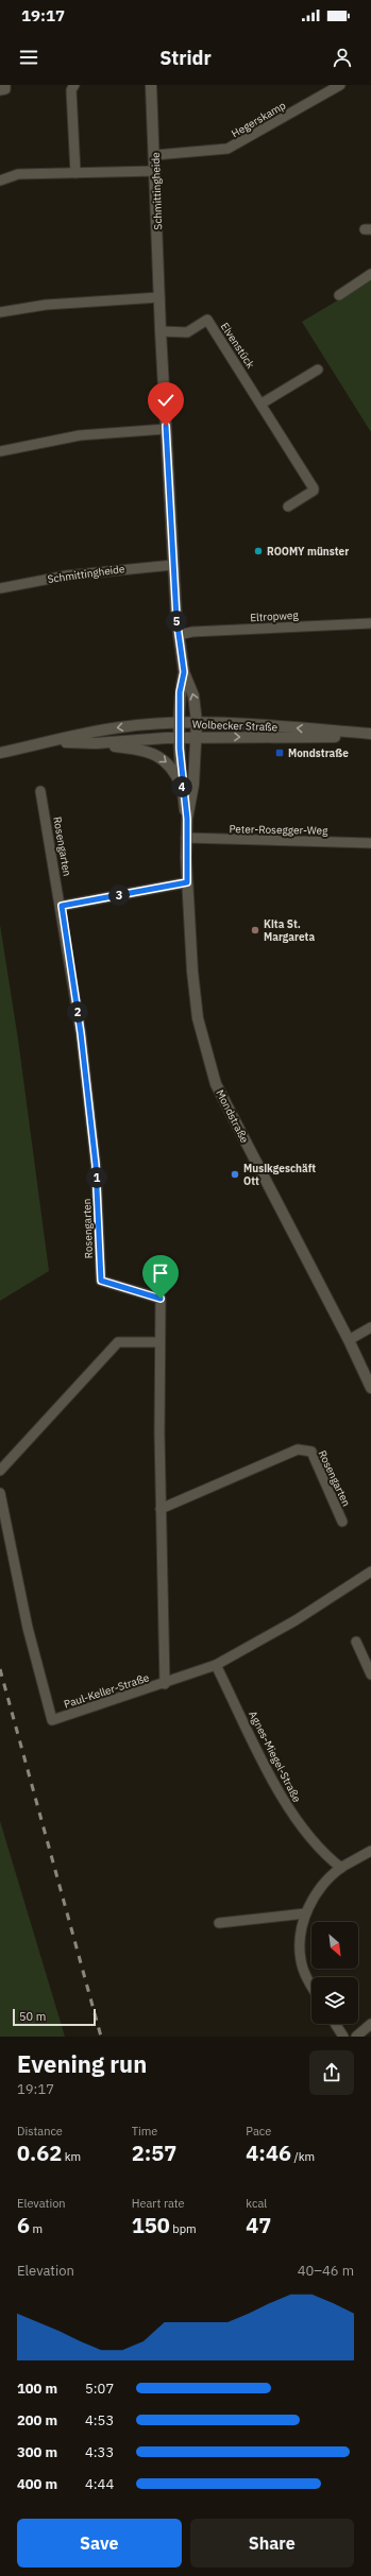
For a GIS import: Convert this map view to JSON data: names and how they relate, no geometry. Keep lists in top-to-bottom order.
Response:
{
  "streets": {
    "street": [
      "Hegerskamp",
      "Schmittingheide",
      "Elvenstück",
      "Eltropweg",
      "Wolbecker Straße",
      "Peter-Rosegger-Weg",
      "Rosengarten",
      "Mondstraße",
      "Paul-Keller-Straße",
      "Agnes-Miegel-Straße"
    ]
  },
  "crossings": [
    ["Hegerskamp", "Schmittingheide"],
    ["Schmittingheide", "Elvenstück"],
    ["Schmittingheide", "Eltropweg"],
    ["Schmittingheide", "Wolbecker Straße"],
    ["Schmittingheide", "Mondstraße"],
    ["Wolbecker Straße", "Mondstraße"],
    ["Peter-Rosegger-Weg", "Mondstraße"],
    ["Rosengarten", "Paul-Keller-Straße"],
    ["Paul-Keller-Straße", "Agnes-Miegel-Straße"]
  ],
  "places": {
    "other": ["ROOMY münster", "Kita St. Margareta", "Musikgeschäft Ott"],
    "transit": ["Mondstraße"]
  },
  "scale_bar": "50 m",
  "north": "bottom right",
  "page": {
    "status": "19:17",
    "header": "Stridr",
    "pins": [
      "5",
      "4",
      "3",
      "2",
      "1"
    ],
    "scale": "50 m",
    "heading": ["Evening run", "19:17"],
    "stats": [
      ["Distance", "0.62 km"],
      ["Time", "2:57"],
      ["Pace", "4:46 /km"],
      ["Elevation", "6 m"],
      ["Heart rate", "150 bpm"],
      ["kcal", "47"]
    ],
    "chart": ["Elevation", "40–46 m"],
    "list": [
      {
        "name": "100 m",
        "note": "5:07"
      },
      {
        "name": "200 m",
        "note": "4:53"
      },
      {
        "name": "300 m",
        "note": "4:33"
      },
      {
        "name": "400 m",
        "note": "4:44"
      }
    ],
    "buttons": ["Save", "Share"]
  }
}
